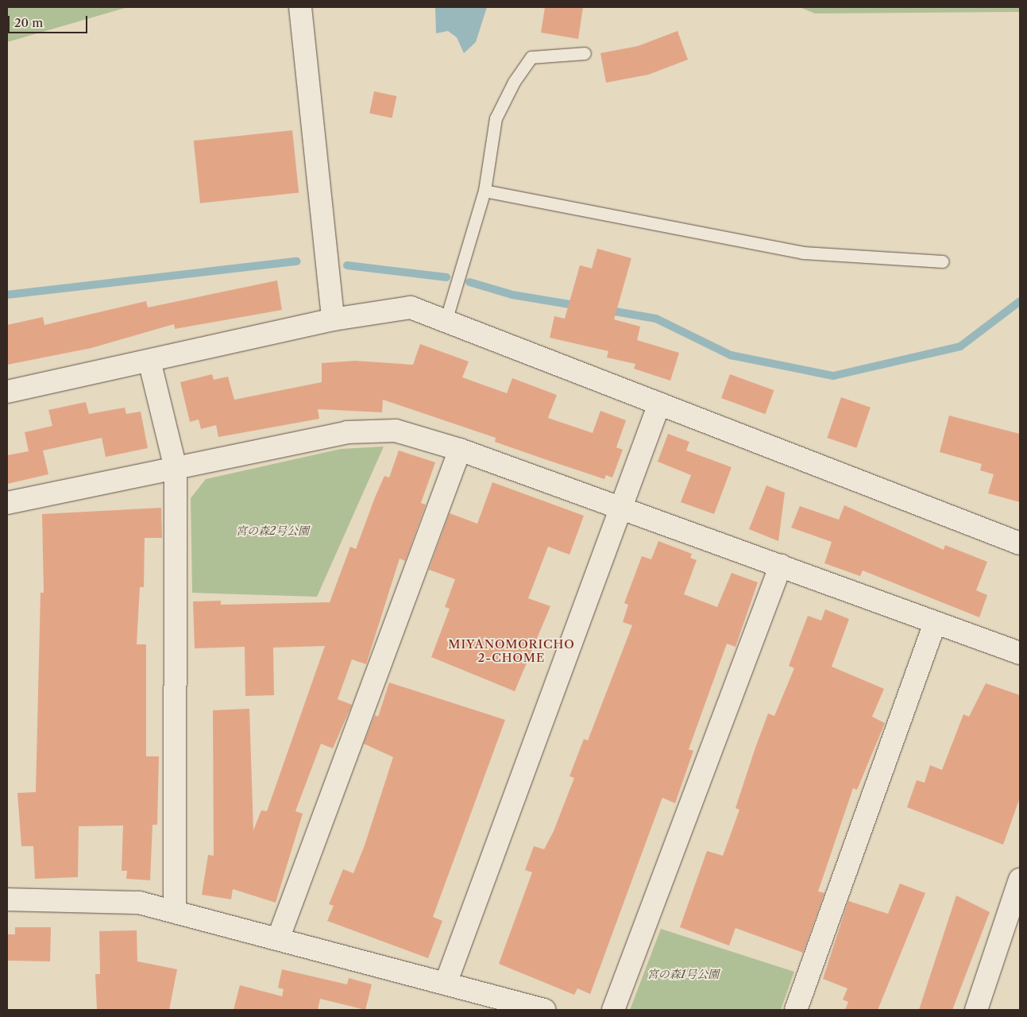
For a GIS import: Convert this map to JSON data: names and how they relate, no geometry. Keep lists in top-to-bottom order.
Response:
{
  "districts": ["MIYANOMORICHO 2-CHOME"],
  "parks": ["宮の森2号公園", "宮の森1号公園"],
  "scale_bar": "20 m"
}
